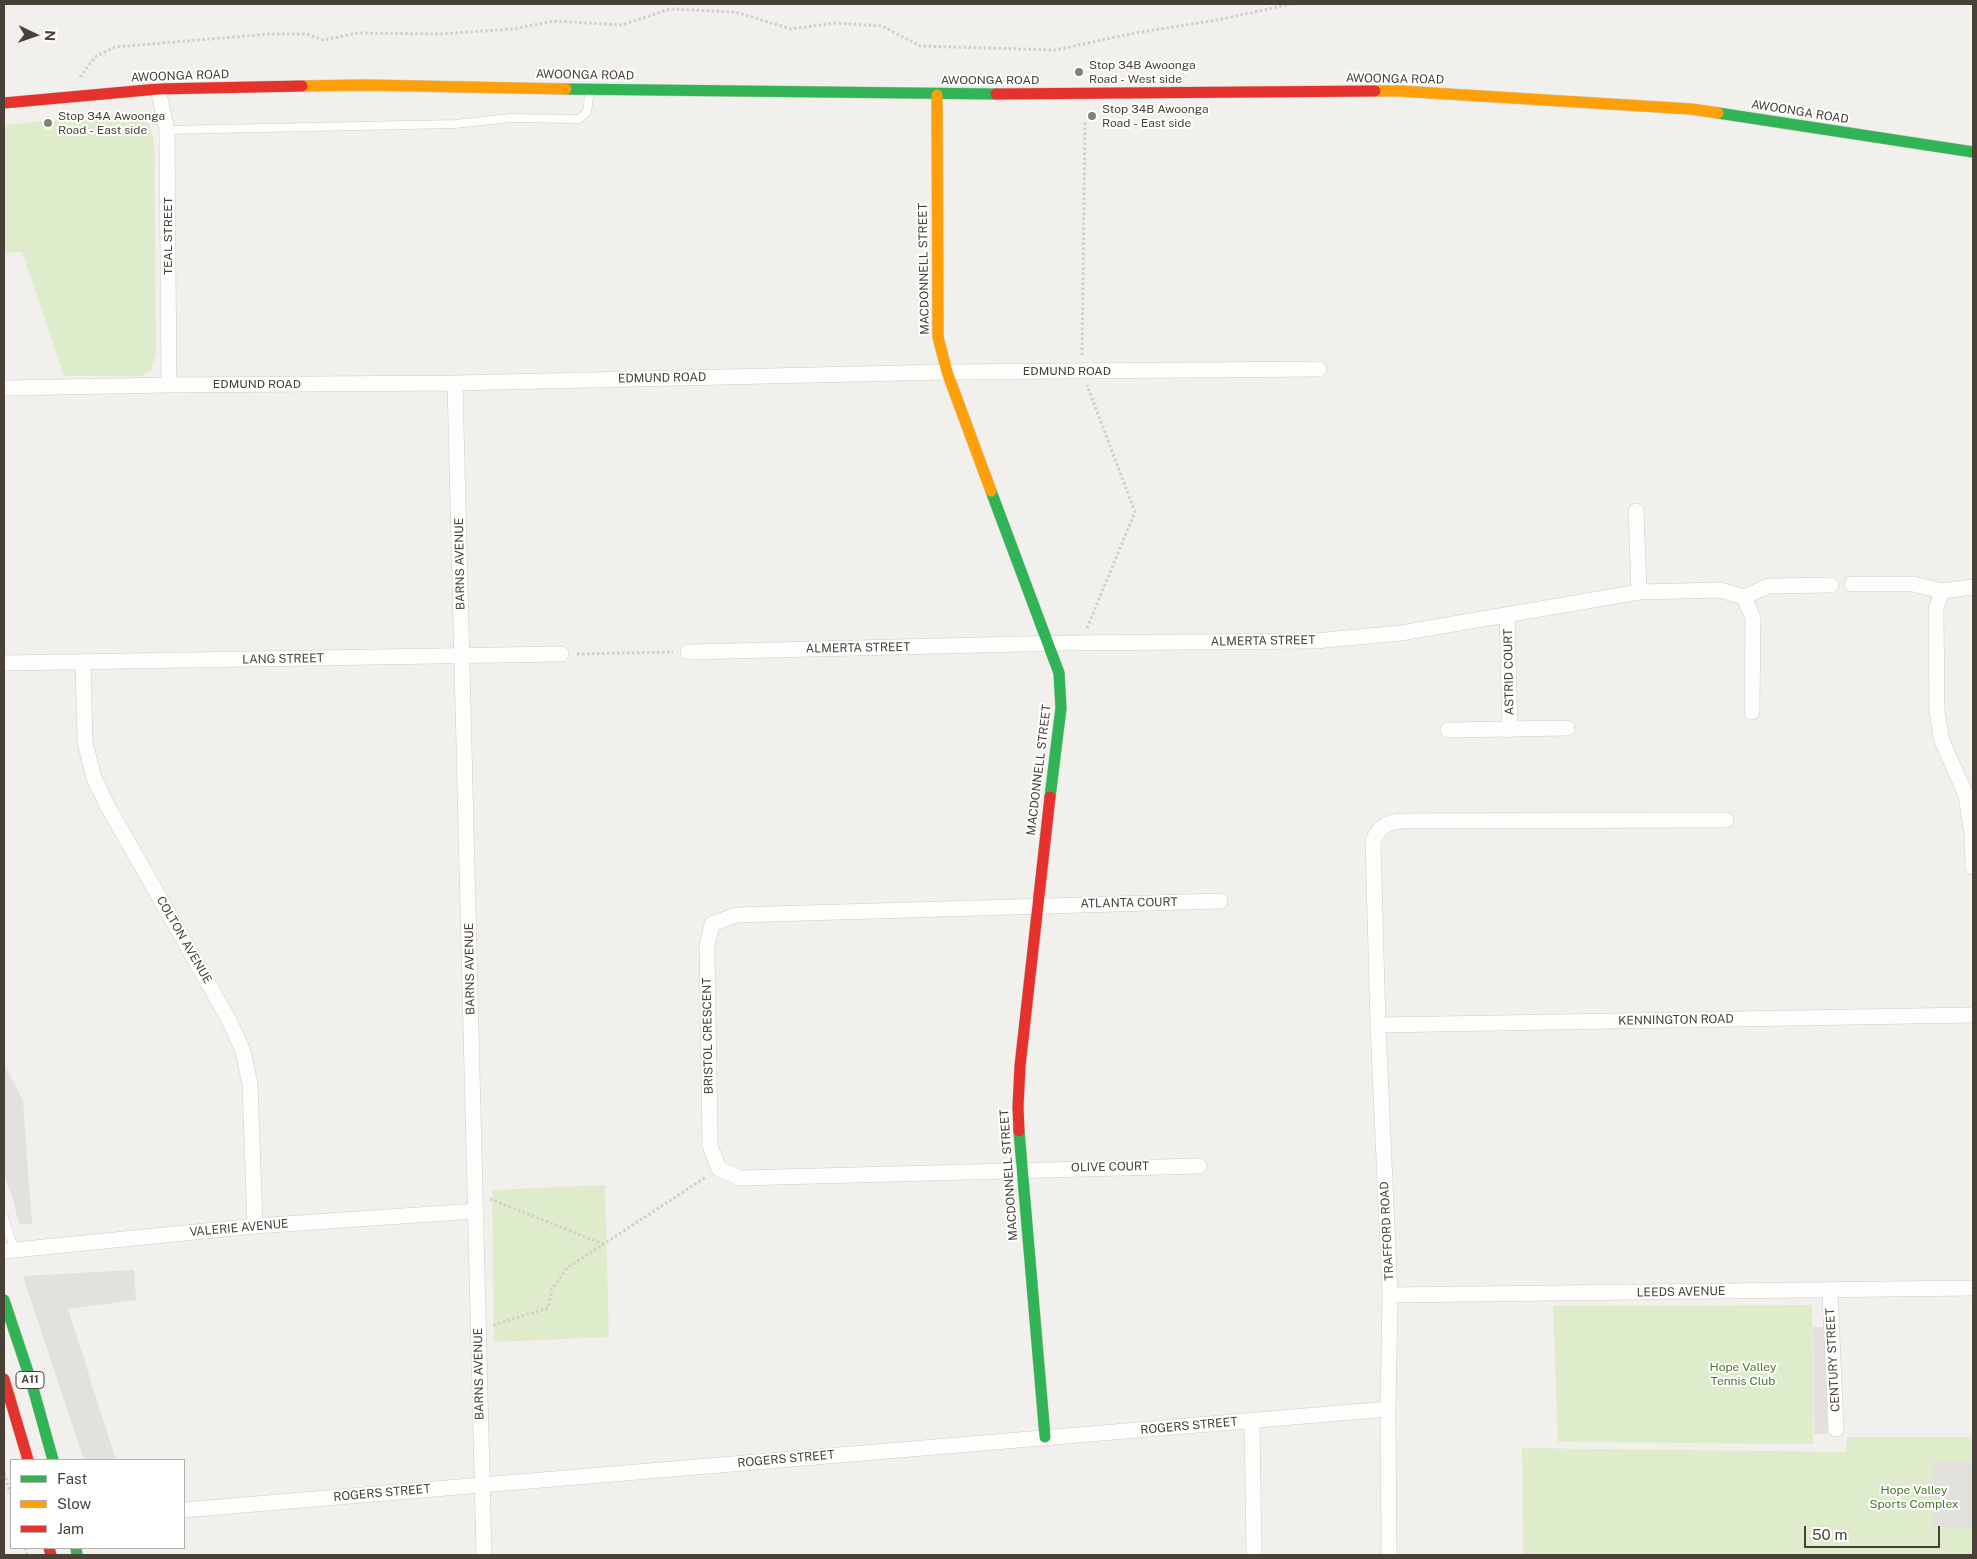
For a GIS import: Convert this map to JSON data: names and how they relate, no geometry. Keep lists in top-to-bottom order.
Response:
{
  "streets": {
    "main road": ["AWOONGA ROAD", "MACDONNELL STREET", "A11"],
    "street": [
      "TEAL STREET",
      "EDMUND ROAD",
      "BARNS AVENUE",
      "ALMERTA STREET",
      "LANG STREET",
      "ASTRID COURT",
      "ATLANTA COURT",
      "COLTON AVENUE",
      "KENNINGTON ROAD",
      "BRISTOL CRESCENT",
      "OLIVE COURT",
      "VALERIE AVENUE",
      "TRAFFORD ROAD",
      "LEEDS AVENUE",
      "CENTURY STREET",
      "ROGERS STREET"
    ]
  },
  "crossings": [
    ["AWOONGA ROAD", "TEAL STREET"],
    ["AWOONGA ROAD", "MACDONNELL STREET"],
    ["TEAL STREET", "EDMUND ROAD"],
    ["MACDONNELL STREET", "EDMUND ROAD"],
    ["MACDONNELL STREET", "ALMERTA STREET"],
    ["MACDONNELL STREET", "ATLANTA COURT"],
    ["MACDONNELL STREET", "BRISTOL CRESCENT"],
    ["MACDONNELL STREET", "OLIVE COURT"],
    ["MACDONNELL STREET", "ROGERS STREET"],
    ["EDMUND ROAD", "BARNS AVENUE"],
    ["BARNS AVENUE", "LANG STREET"],
    ["BARNS AVENUE", "VALERIE AVENUE"],
    ["BARNS AVENUE", "ROGERS STREET"],
    ["ALMERTA STREET", "ASTRID COURT"],
    ["LANG STREET", "COLTON AVENUE"],
    ["ATLANTA COURT", "BRISTOL CRESCENT"],
    ["COLTON AVENUE", "VALERIE AVENUE"],
    ["KENNINGTON ROAD", "TRAFFORD ROAD"],
    ["TRAFFORD ROAD", "LEEDS AVENUE"],
    ["TRAFFORD ROAD", "ROGERS STREET"],
    ["LEEDS AVENUE", "CENTURY STREET"]
  ],
  "parks": ["Hope Valley Tennis Club", "Hope Valley Sports Complex"],
  "places": ["Stop 34B Awoonga Road - West side", "Stop 34B Awoonga Road - East side", "Stop 34A Awoonga Road - East side"],
  "legend": ["Fast", "Slow", "Jam"],
  "scale_bar": "50 m",
  "north": "right"
}
